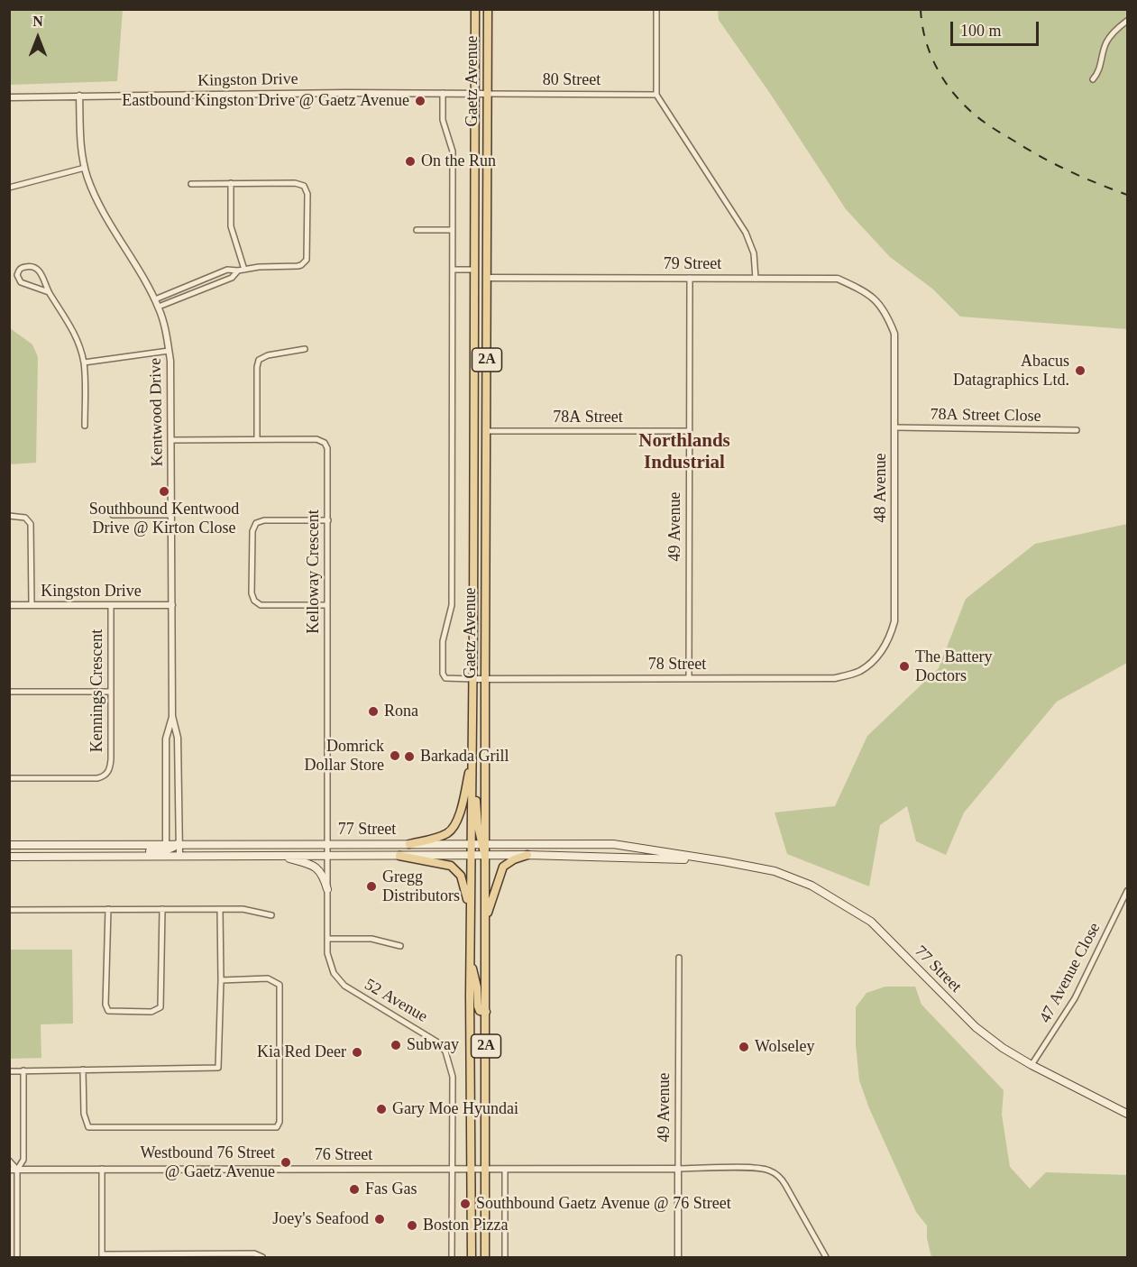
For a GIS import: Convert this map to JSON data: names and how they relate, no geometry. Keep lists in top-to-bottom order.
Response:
{
  "streets": {
    "main road": ["Gaetz Avenue", "2A", "77 Street"],
    "street": [
      "Kingston Drive",
      "80 Street",
      "79 Street",
      "Kentwood Drive",
      "78A Street Close",
      "78A Street",
      "48 Avenue",
      "49 Avenue",
      "Kelloway Crescent",
      "78 Street",
      "Kennings Crescent",
      "47 Avenue Close",
      "52 Avenue",
      "76 Street"
    ]
  },
  "crossings": [
    ["Kingston Drive", "80 Street"],
    ["Kingston Drive", "Gaetz Avenue"],
    ["Kingston Drive", "Kentwood Drive"],
    ["Kingston Drive", "Kennings Crescent"],
    ["80 Street", "Gaetz Avenue"],
    ["Gaetz Avenue", "79 Street"],
    ["Gaetz Avenue", "78A Street"],
    ["Gaetz Avenue", "78 Street"],
    ["Gaetz Avenue", "77 Street"],
    ["Gaetz Avenue", "76 Street"],
    ["79 Street", "48 Avenue"],
    ["79 Street", "49 Avenue"],
    ["Kentwood Drive", "Kelloway Crescent"],
    ["Kentwood Drive", "77 Street"],
    ["78A Street Close", "48 Avenue"],
    ["78A Street", "49 Avenue"],
    ["48 Avenue", "78 Street"],
    ["49 Avenue", "78 Street"],
    ["49 Avenue", "76 Street"],
    ["Kelloway Crescent", "77 Street"],
    ["Kelloway Crescent", "52 Avenue"],
    ["77 Street", "47 Avenue Close"],
    ["77 Street", "52 Avenue"],
    ["52 Avenue", "76 Street"]
  ],
  "districts": ["Northlands Industrial"],
  "places": [
    "Eastbound Kingston Drive @ Gaetz Avenue",
    "On the Run",
    "Abacus Datagraphics Ltd.",
    "Southbound Kentwood Drive @ Kirton Close",
    "The Battery Doctors",
    "Rona",
    "Domrick Dollar Store",
    "Barkada Grill",
    "Gregg Distributors",
    "Subway",
    "Wolseley",
    "Kia Red Deer",
    "Gary Moe Hyundai",
    "Westbound 76 Street @ Gaetz Avenue",
    "Fas Gas",
    "Southbound Gaetz Avenue @ 76 Street",
    "Joey's Seafood",
    "Boston Pizza"
  ],
  "scale_bar": "100 m",
  "north": "top"
}
